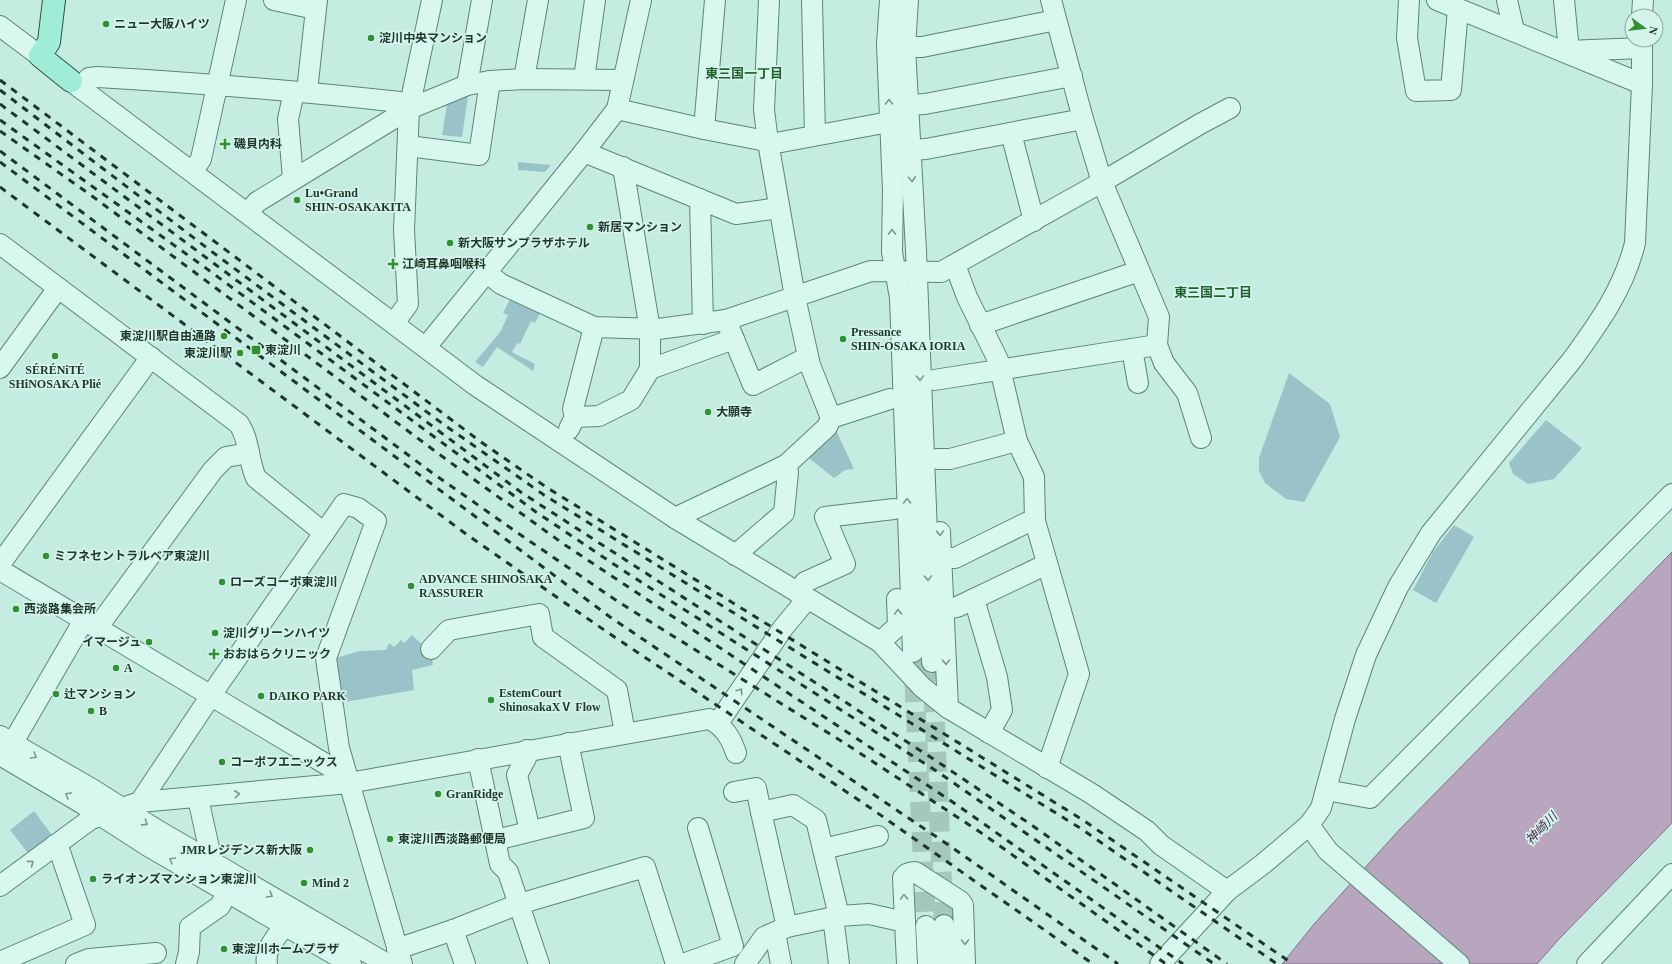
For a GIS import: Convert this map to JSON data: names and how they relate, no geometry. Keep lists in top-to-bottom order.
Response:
{
  "districts": ["東三国一丁目", "東三国二丁目"],
  "water": ["神崎川"],
  "places": {
    "other": [
      "ニュー大阪ハイツ",
      "淀川中央マンション",
      "Lu•Grand SHIN-OSAKAKITA",
      "新居マンション",
      "新大阪サンプラザホテル",
      "東淀川駅自由通路",
      "Pressance SHIN-OSAKA IORIA",
      "東淀川駅",
      "SÉRÉNiTÉ SHiNOSAKA Plié",
      "大願寺",
      "ミフネセントラルベア東淀川",
      "ローズコーポ東淀川",
      "ADVANCE SHINOSAKA RASSURER",
      "西淡路集会所",
      "淀川グリーンハイツ",
      "イマージュ",
      "A",
      "辻マンション",
      "DAIKO PARK",
      "EstemCourt ShinosakaXⅤ Flow",
      "B",
      "コーポフエニックス",
      "GranRidge",
      "東淀川西淡路郵便局",
      "JMRレジデンス新大阪",
      "ライオンズマンション東淀川",
      "Mind 2",
      "東淀川ホームプラザ"
    ],
    "health": ["磯貝内科", "江崎耳鼻咽喉科", "おおはらクリニック"],
    "transit": ["東淀川"]
  },
  "north": "right"
}
